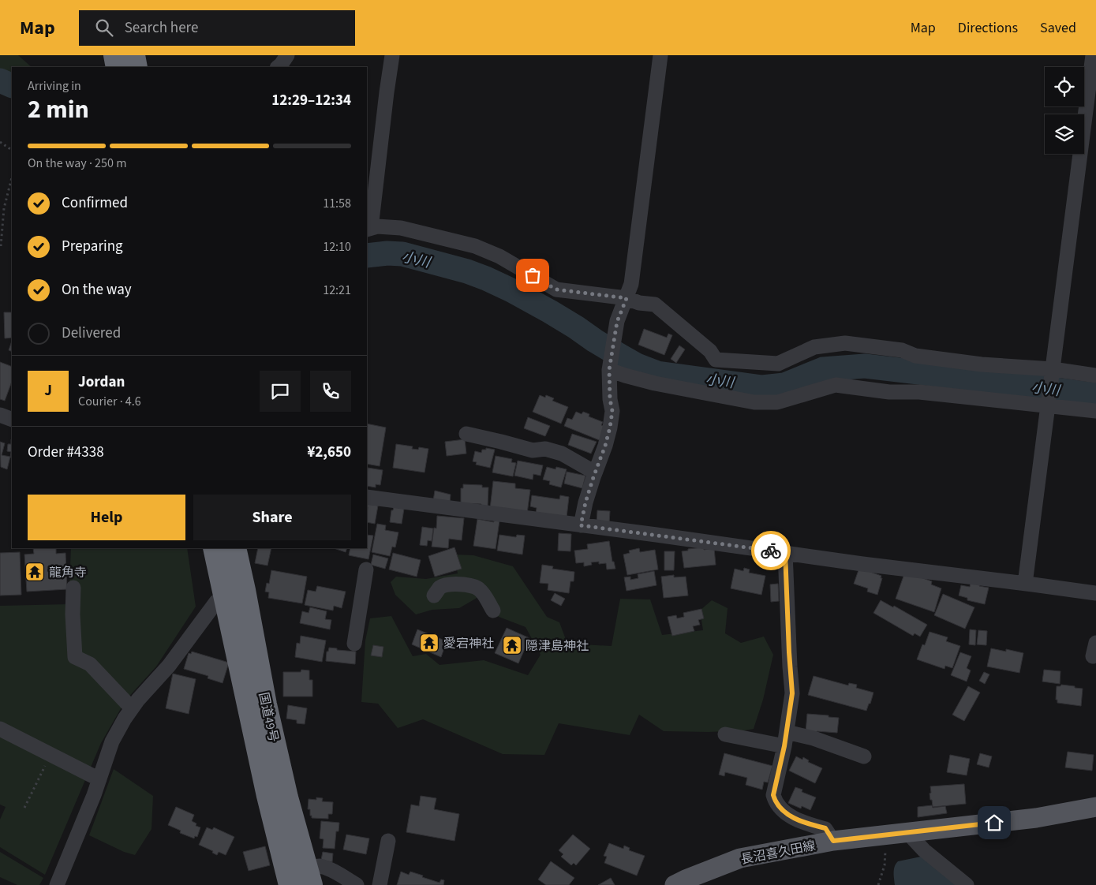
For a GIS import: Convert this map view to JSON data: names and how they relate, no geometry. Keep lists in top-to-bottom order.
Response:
{
  "streets": {
    "highway": ["国道49号"],
    "main road": ["長沼喜久田線"]
  },
  "water": ["小川"],
  "places": {
    "temple": ["龍角寺", "愛宕神社", "隠津島神社"]
  },
  "page": {
    "header": "Map",
    "search": "Search here",
    "nav": ["Map", "Directions", "Saved"],
    "heading": ["2 min", "Arriving in", "12:29–12:34"],
    "panel": [
      "Jordan",
      "Courier · 4.6",
      "Order #4338",
      "¥2,650"
    ],
    "bar": "On the way · 250 m",
    "list": [
      ["Confirmed", "11:58"],
      ["Preparing", "12:10"],
      ["On the way", "12:21"],
      "Delivered"
    ],
    "round": "J",
    "buttons": ["Help", "Share"]
  }
}
